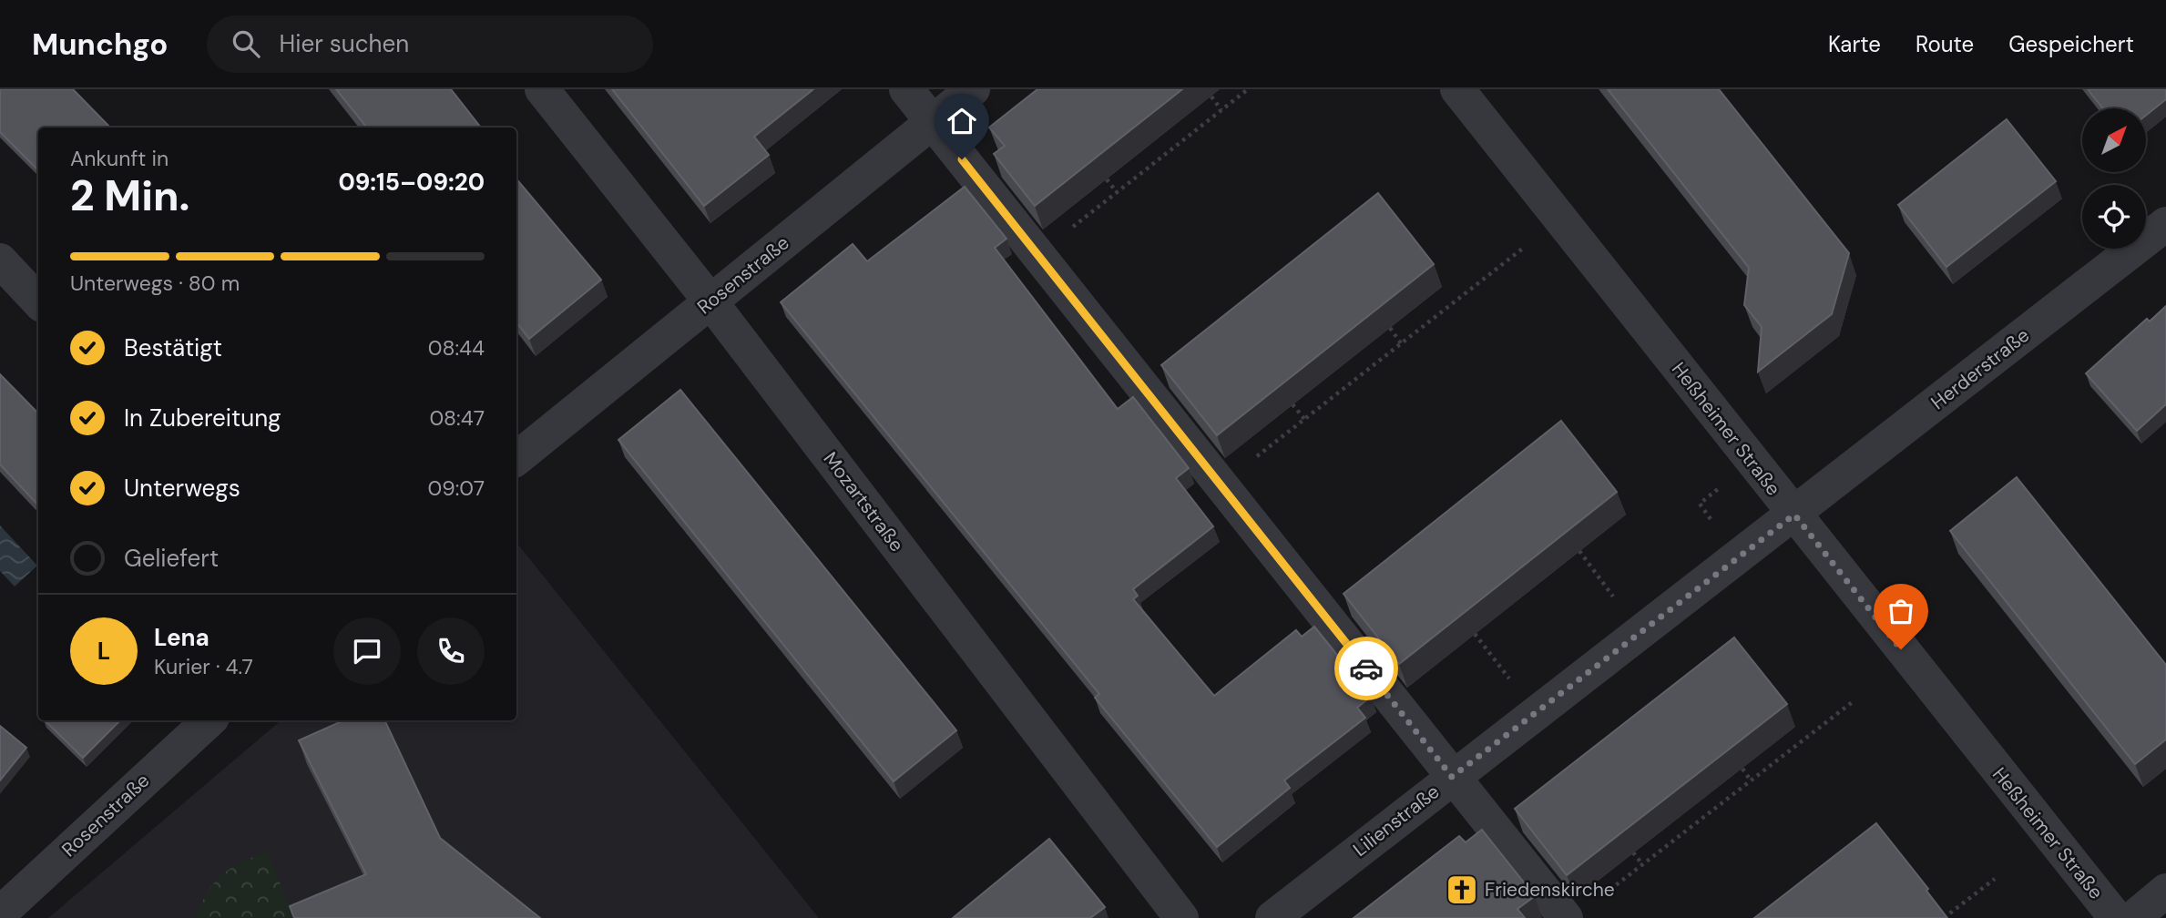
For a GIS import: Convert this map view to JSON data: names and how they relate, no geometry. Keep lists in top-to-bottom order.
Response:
{
  "streets": {
    "street": [
      "Rosenstraße",
      "Herderstraße",
      "Heßheimer Straße",
      "Mozartstraße",
      "Lilienstraße"
    ]
  },
  "crossings": [
    ["Rosenstraße", "Mozartstraße"],
    ["Herderstraße", "Heßheimer Straße"],
    ["Herderstraße", "Lilienstraße"],
    ["Heßheimer Straße", "Lilienstraße"]
  ],
  "places": {
    "church": ["Friedenskirche"]
  },
  "north": "top right",
  "page": {
    "header": "Munchgo",
    "search": "Hier suchen",
    "nav": ["Karte", "Route", "Gespeichert"],
    "heading": ["2 Min.", "Ankunft in", "09:15–09:20"],
    "panel": ["Lena", "Kurier · 4.7"],
    "bar": "Unterwegs · 80 m",
    "list": [
      ["Bestätigt", "08:44"],
      ["In Zubereitung", "08:47"],
      ["Unterwegs", "09:07"],
      "Geliefert"
    ],
    "round": "L"
  }
}
